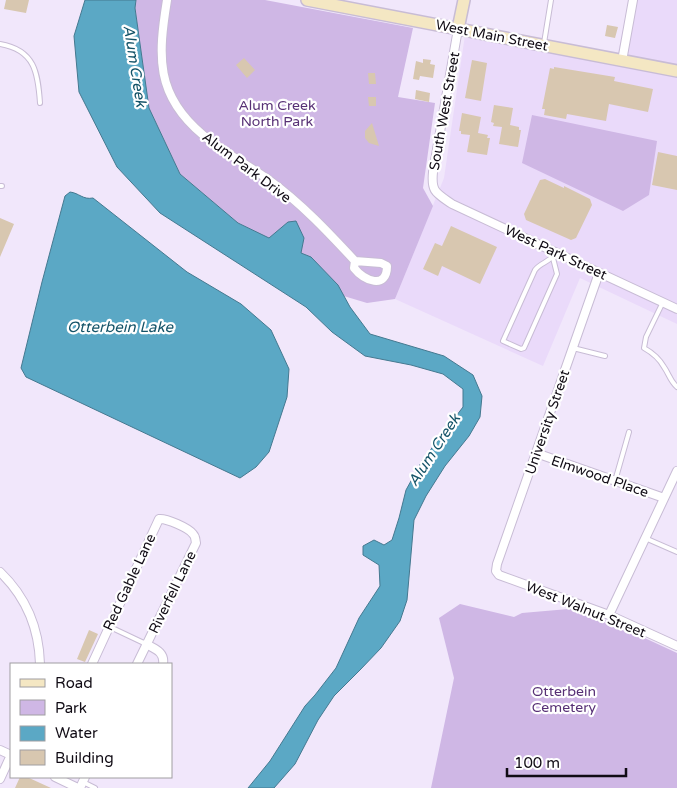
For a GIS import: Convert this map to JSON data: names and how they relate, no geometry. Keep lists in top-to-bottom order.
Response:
{
  "streets": {
    "main road": ["West Main Street"],
    "street": [
      "South West Street",
      "Alum Park Drive",
      "West Park Street",
      "University Street",
      "Elmwood Place",
      "Red Gable Lane",
      "Riverfell Lane",
      "West Walnut Street"
    ]
  },
  "crossings": [
    ["West Main Street", "South West Street"],
    ["South West Street", "West Park Street"],
    ["West Park Street", "University Street"],
    ["University Street", "Elmwood Place"],
    ["University Street", "West Walnut Street"],
    ["Red Gable Lane", "Riverfell Lane"]
  ],
  "water": ["Alum Creek", "Otterbein Lake"],
  "parks": ["Alum Creek North Park", "Otterbein Cemetery"],
  "legend": [
    "Road",
    "Park",
    "Water",
    "Building"
  ],
  "scale_bar": "100 m"
}
